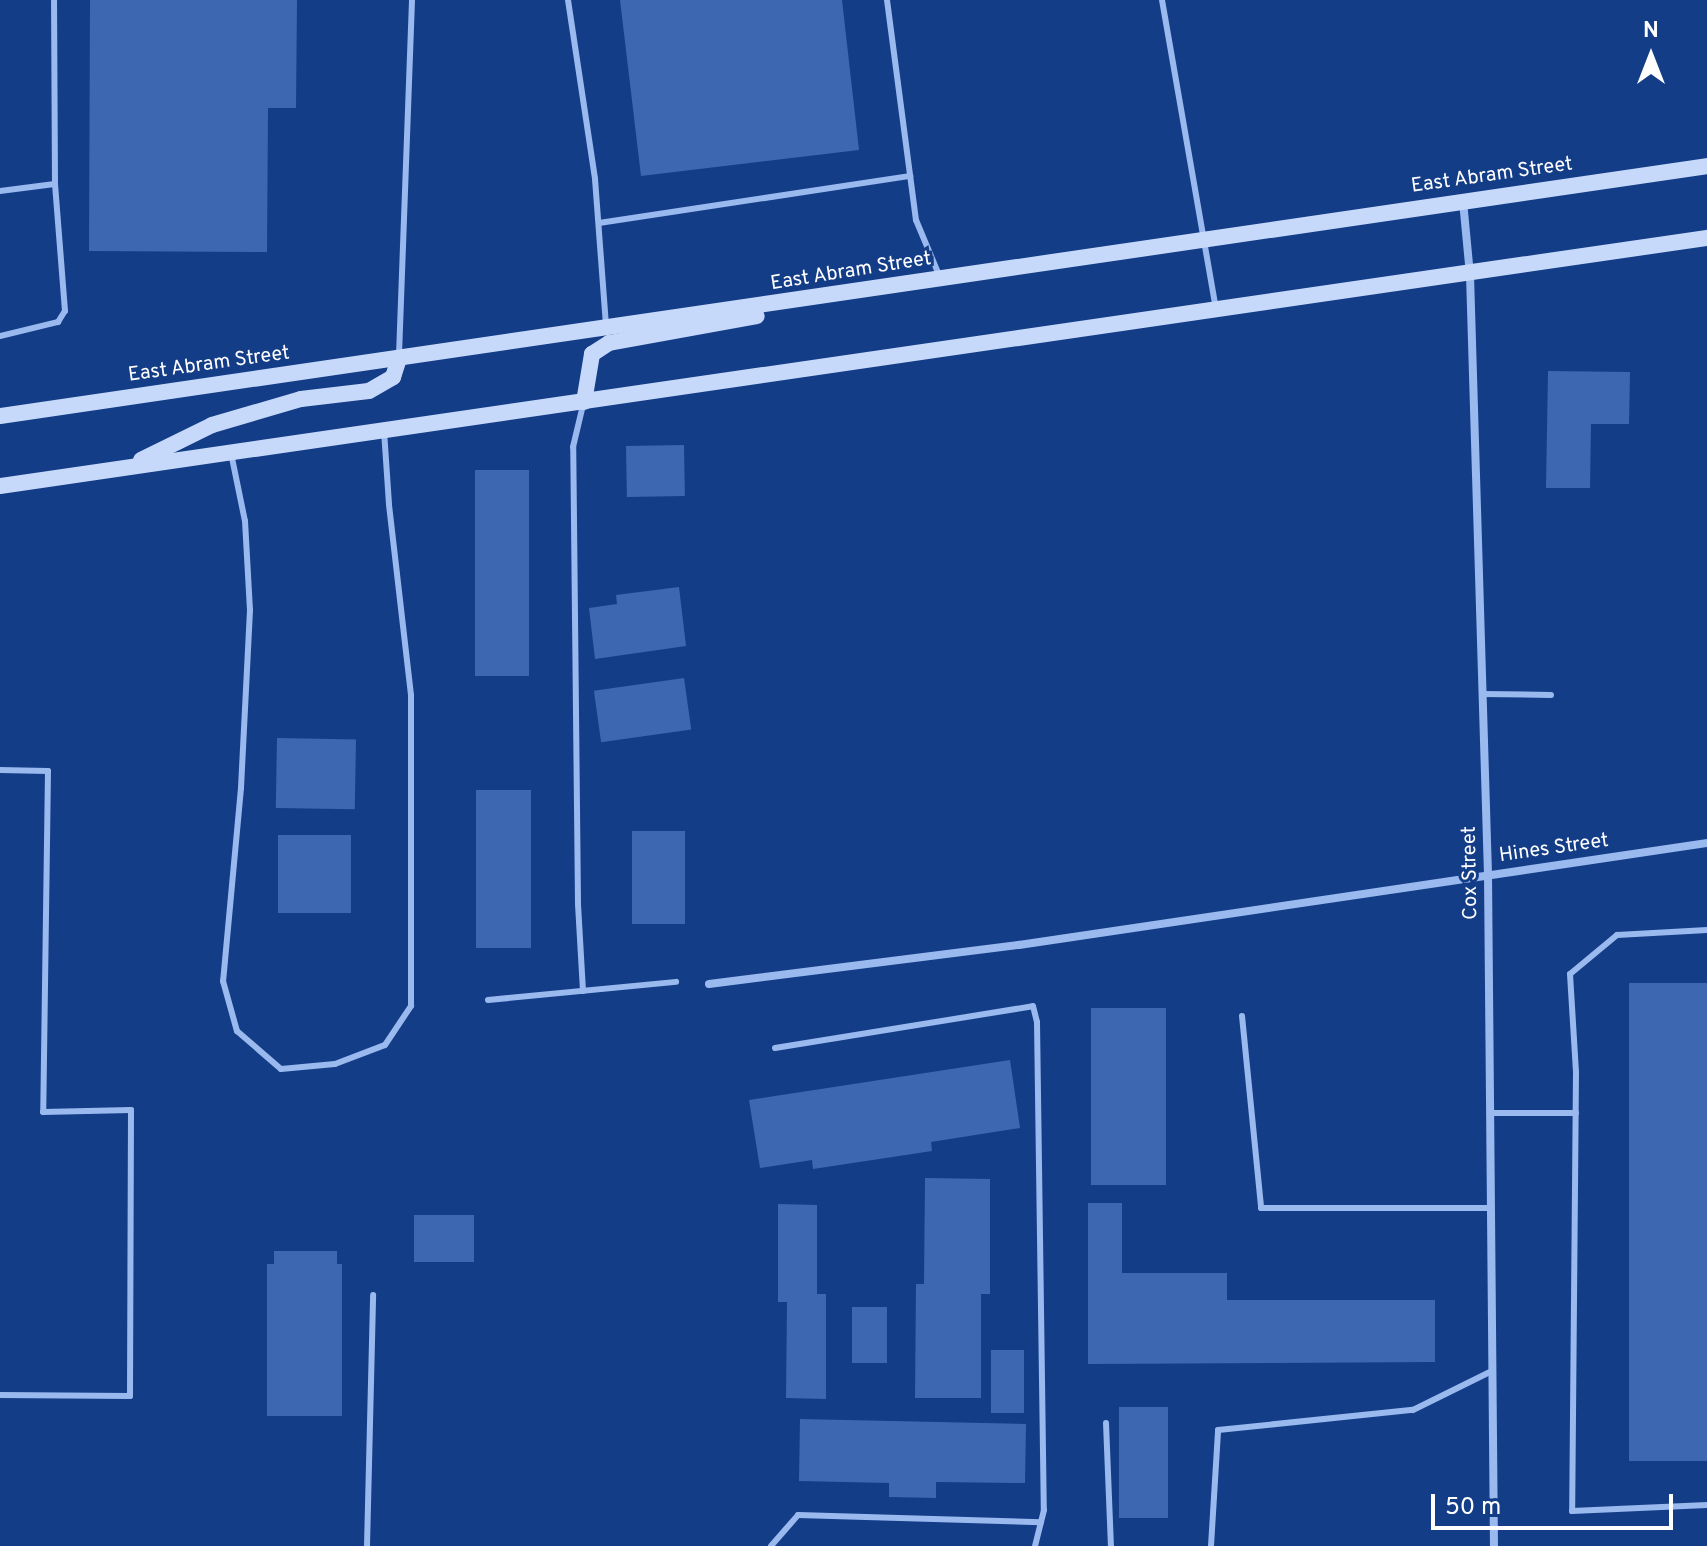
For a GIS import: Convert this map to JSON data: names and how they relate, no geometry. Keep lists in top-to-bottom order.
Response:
{
  "streets": {
    "main road": ["East Abram Street"],
    "street": ["Hines Street", "Cox Street"]
  },
  "crossings": [
    ["East Abram Street", "Cox Street"],
    ["Hines Street", "Cox Street"]
  ],
  "scale_bar": "50 m",
  "north": "top"
}
